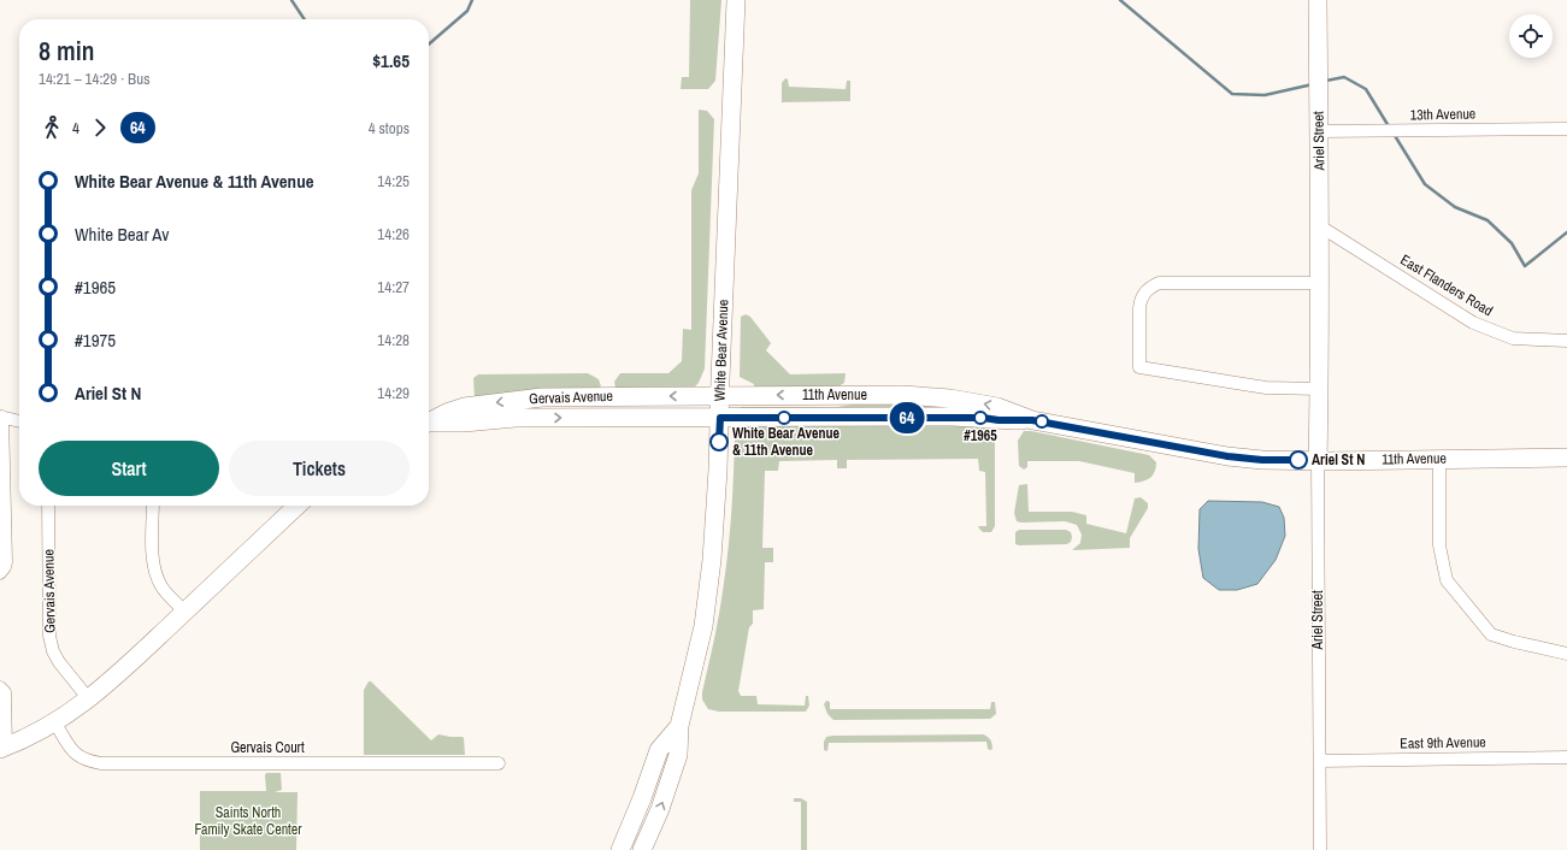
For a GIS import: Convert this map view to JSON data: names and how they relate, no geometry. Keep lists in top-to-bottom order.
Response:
{
  "streets": {
    "street": [
      "13th Avenue",
      "Ariel Street",
      "East Flanders Road",
      "White Bear Avenue",
      "11th Avenue",
      "Gervais Avenue",
      "East 9th Avenue",
      "Gervais Court"
    ]
  },
  "crossings": [
    ["13th Avenue", "Ariel Street"],
    ["Ariel Street", "East Flanders Road"],
    ["Ariel Street", "11th Avenue"],
    ["Ariel Street", "East 9th Avenue"],
    ["White Bear Avenue", "11th Avenue"],
    ["White Bear Avenue", "Gervais Avenue"],
    ["11th Avenue", "Gervais Avenue"]
  ],
  "parks": ["Saints North Family Skate Center"],
  "places": ["#1965", "White Bear Avenue & 11th Avenue", "Ariel St N"],
  "lines": ["bus line 64"],
  "page": {
    "on_map": "64",
    "heading": ["8 min", "14:21 – 14:29 · Bus", "$1.65"],
    "legs": ["4", "64", "4 stops"],
    "list": [
      {
        "name": "White Bear Avenue & 11th Avenue",
        "value": "14:25"
      },
      {
        "name": "White Bear Av",
        "value": "14:26"
      },
      {
        "name": "#1965",
        "value": "14:27"
      },
      {
        "name": "#1975",
        "value": "14:28"
      },
      {
        "name": "Ariel St N",
        "value": "14:29"
      }
    ],
    "buttons": ["Start", "Tickets"]
  }
}
